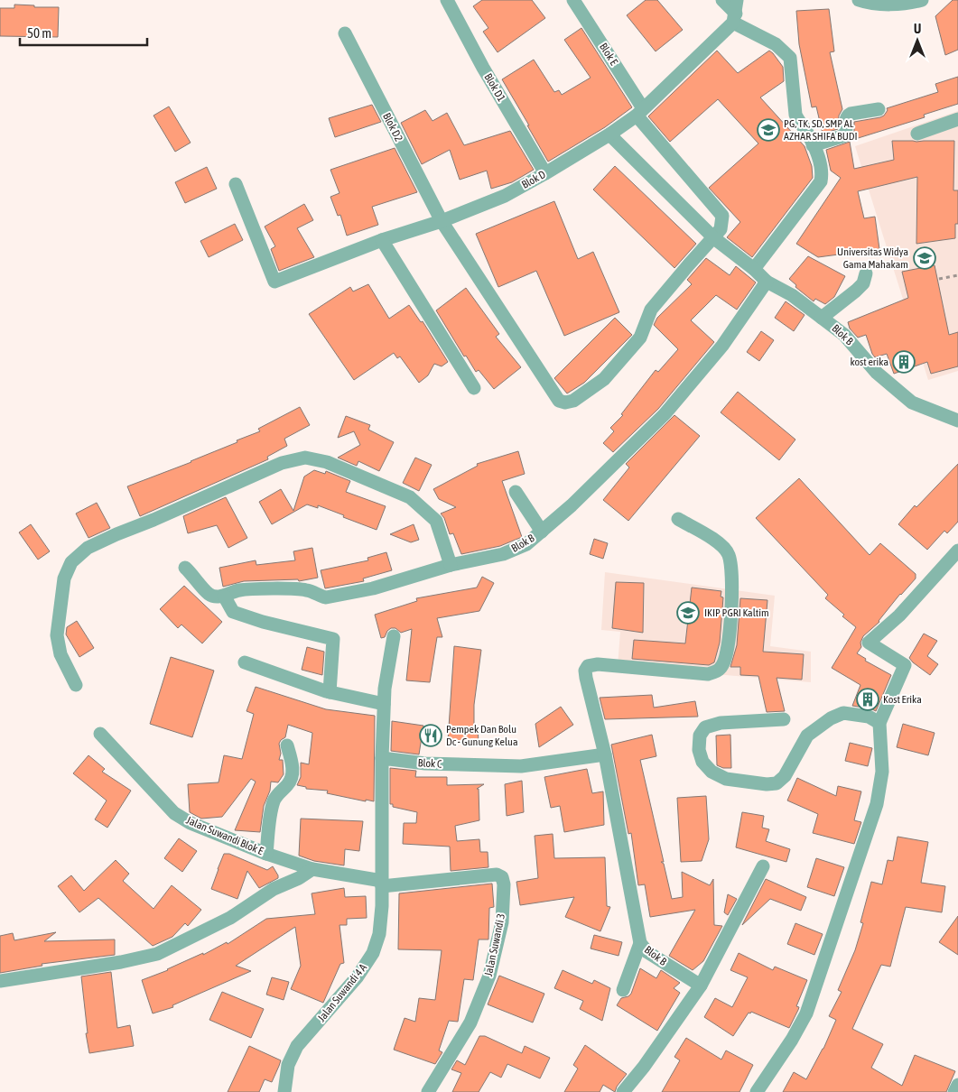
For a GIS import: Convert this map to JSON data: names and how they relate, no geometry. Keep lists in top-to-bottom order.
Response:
{
  "streets": {
    "street": [
      "Blok E",
      "Blok D1",
      "Blok D2",
      "Blok D",
      "Blok B",
      "Blok C",
      "Jalan Suwandi Blok E",
      "Jalan Suwandi 3",
      "Jalan Suwandi 4 A"
    ]
  },
  "crossings": [
    ["Blok E", "Blok D2"],
    ["Blok E", "Blok D"],
    ["Blok E", "Blok B"],
    ["Blok D1", "Blok D"],
    ["Blok D2", "Blok D"],
    ["Blok D2", "Blok B"],
    ["Blok D", "Blok B"],
    ["Blok B", "Blok C"],
    ["Jalan Suwandi Blok E", "Jalan Suwandi 3"],
    ["Jalan Suwandi Blok E", "Jalan Suwandi 4 A"],
    ["Jalan Suwandi 3", "Jalan Suwandi 4 A"]
  ],
  "places": {
    "school or university": ["PG, TK, SD, SMP AL AZHAR SHIFA BUDI", "Universitas Widya Gama Mahakam", "IKIP PGRI Kaltim"],
    "building": ["kost erika", "Kost Erika"],
    "restaurant": ["Pempek Dan Bolu Dc - Gunung Kelua"]
  },
  "scale_bar": "50 m",
  "north": "top"
}
